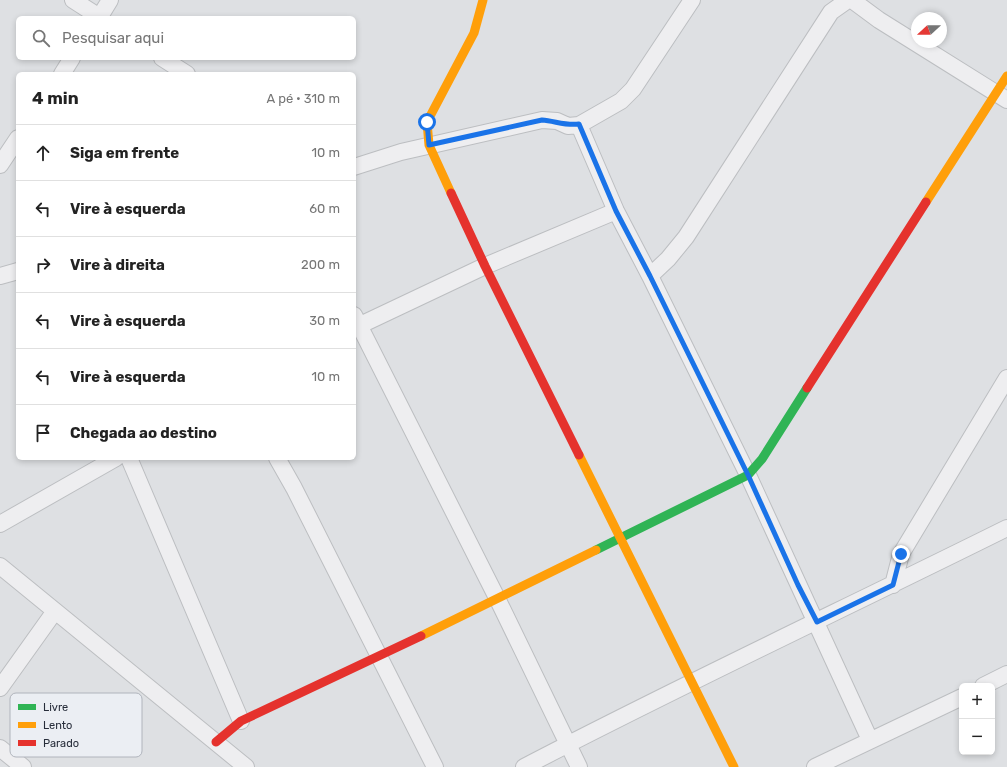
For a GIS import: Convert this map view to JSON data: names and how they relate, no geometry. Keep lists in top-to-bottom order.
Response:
{
  "legend": ["Livre", "Lento", "Parado"],
  "north": "left",
  "page": {
    "search": "Pesquisar aqui",
    "heading": ["4 min", "A pé · 310 m"],
    "list": [
      ["Siga em frente", "10 m"],
      ["Vire à esquerda", "60 m"],
      ["Vire à direita", "200 m"],
      ["Vire à esquerda", "30 m"],
      ["Vire à esquerda", "10 m"],
      "Chegada ao destino"
    ],
    "map_buttons": ["+", "−"]
  }
}
